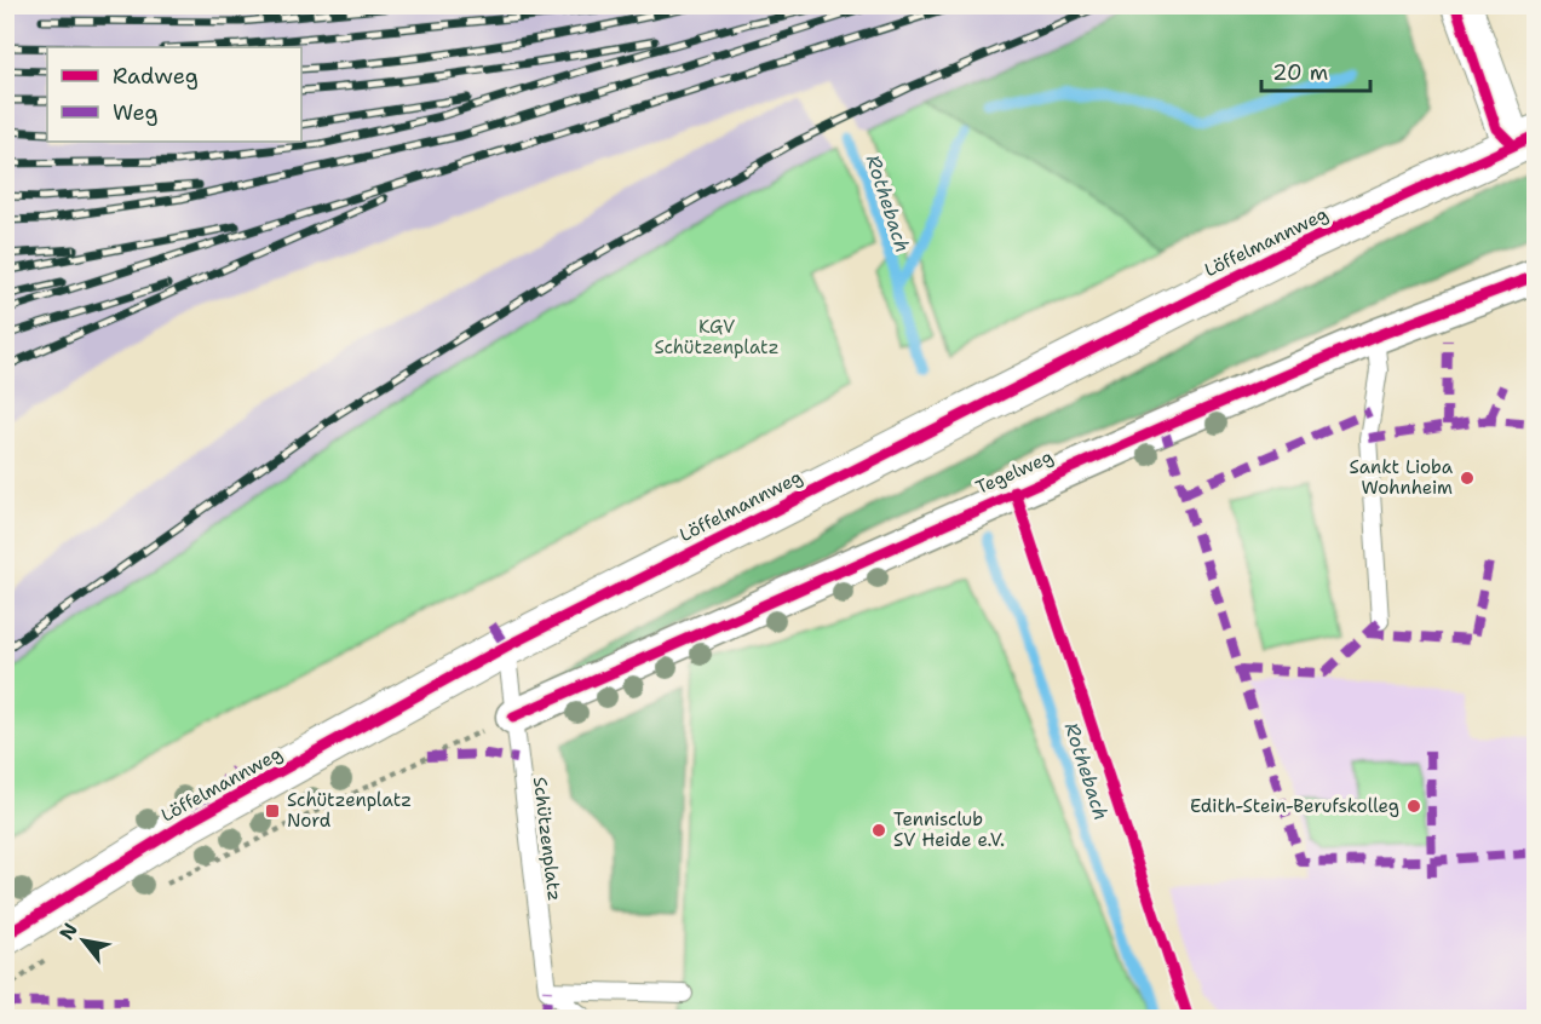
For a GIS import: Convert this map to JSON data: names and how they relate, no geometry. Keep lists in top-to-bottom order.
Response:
{
  "streets": {
    "street": ["Löffelmannweg", "Tegelweg"],
    "lane": ["Schützenplatz"]
  },
  "crossings": [
    ["Löffelmannweg", "Schützenplatz"],
    ["Tegelweg", "Schützenplatz"]
  ],
  "water": ["Rothebach"],
  "parks": ["KGV Schützenplatz"],
  "places": {
    "other": ["Sankt Lioba Wohnheim", "Edith-Stein-Berufskolleg", "Tennisclub SV Heide e.V."],
    "transit": ["Schützenplatz Nord"]
  },
  "legend": ["Radweg", "Weg"],
  "scale_bar": "20 m",
  "north": "top left"
}
